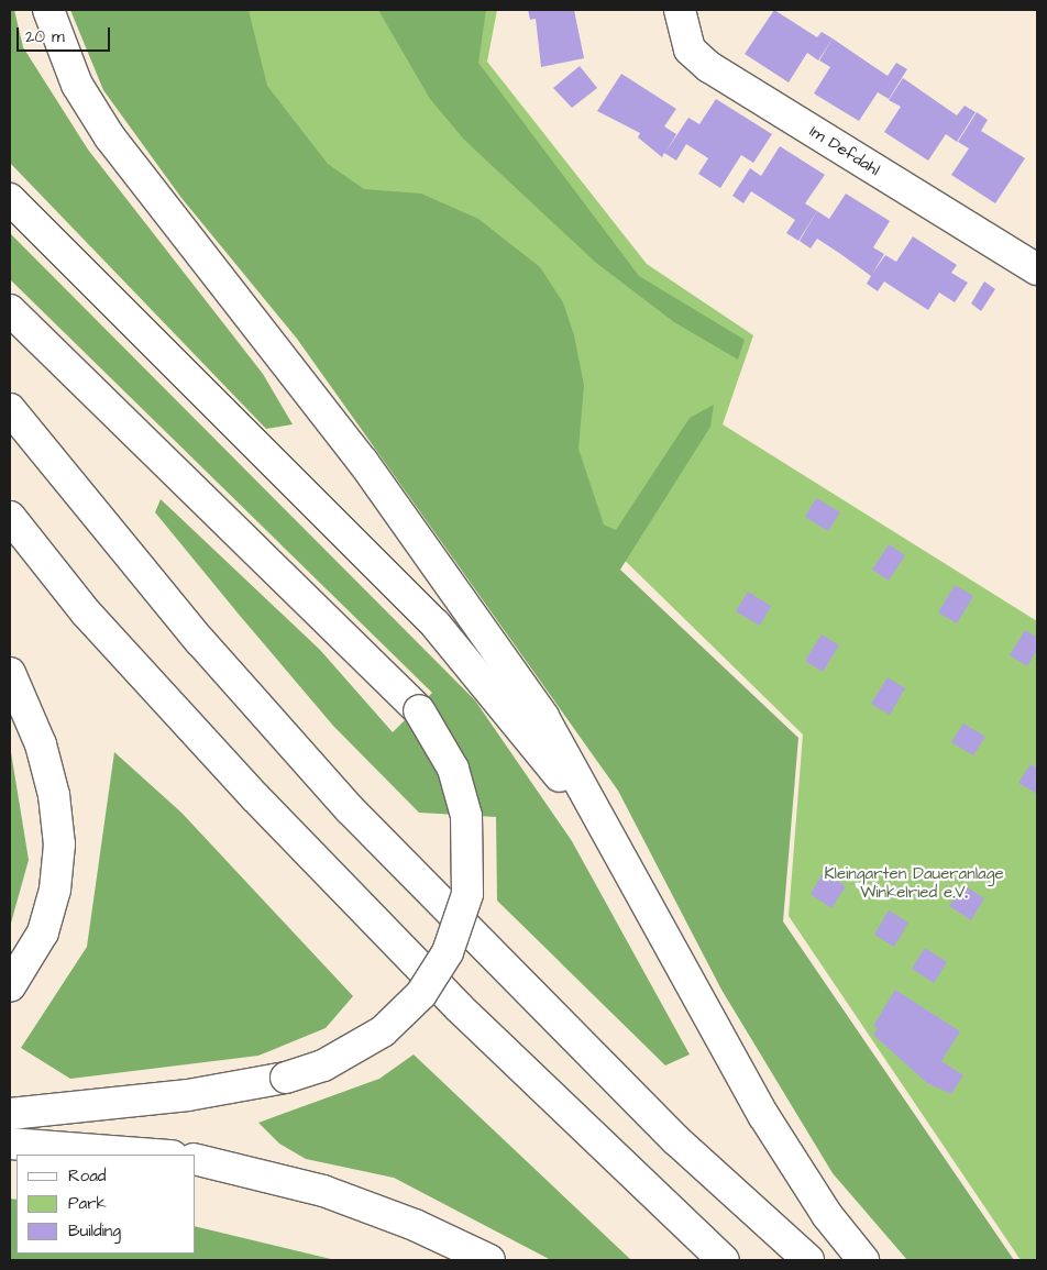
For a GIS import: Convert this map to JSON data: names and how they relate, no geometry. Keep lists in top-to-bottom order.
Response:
{
  "streets": {
    "main road": ["Im Defdahl"]
  },
  "parks": ["Kleingarten Daueranlage Winkelried e.V."],
  "legend": ["Road", "Park", "Building"],
  "scale_bar": "20 m"
}
